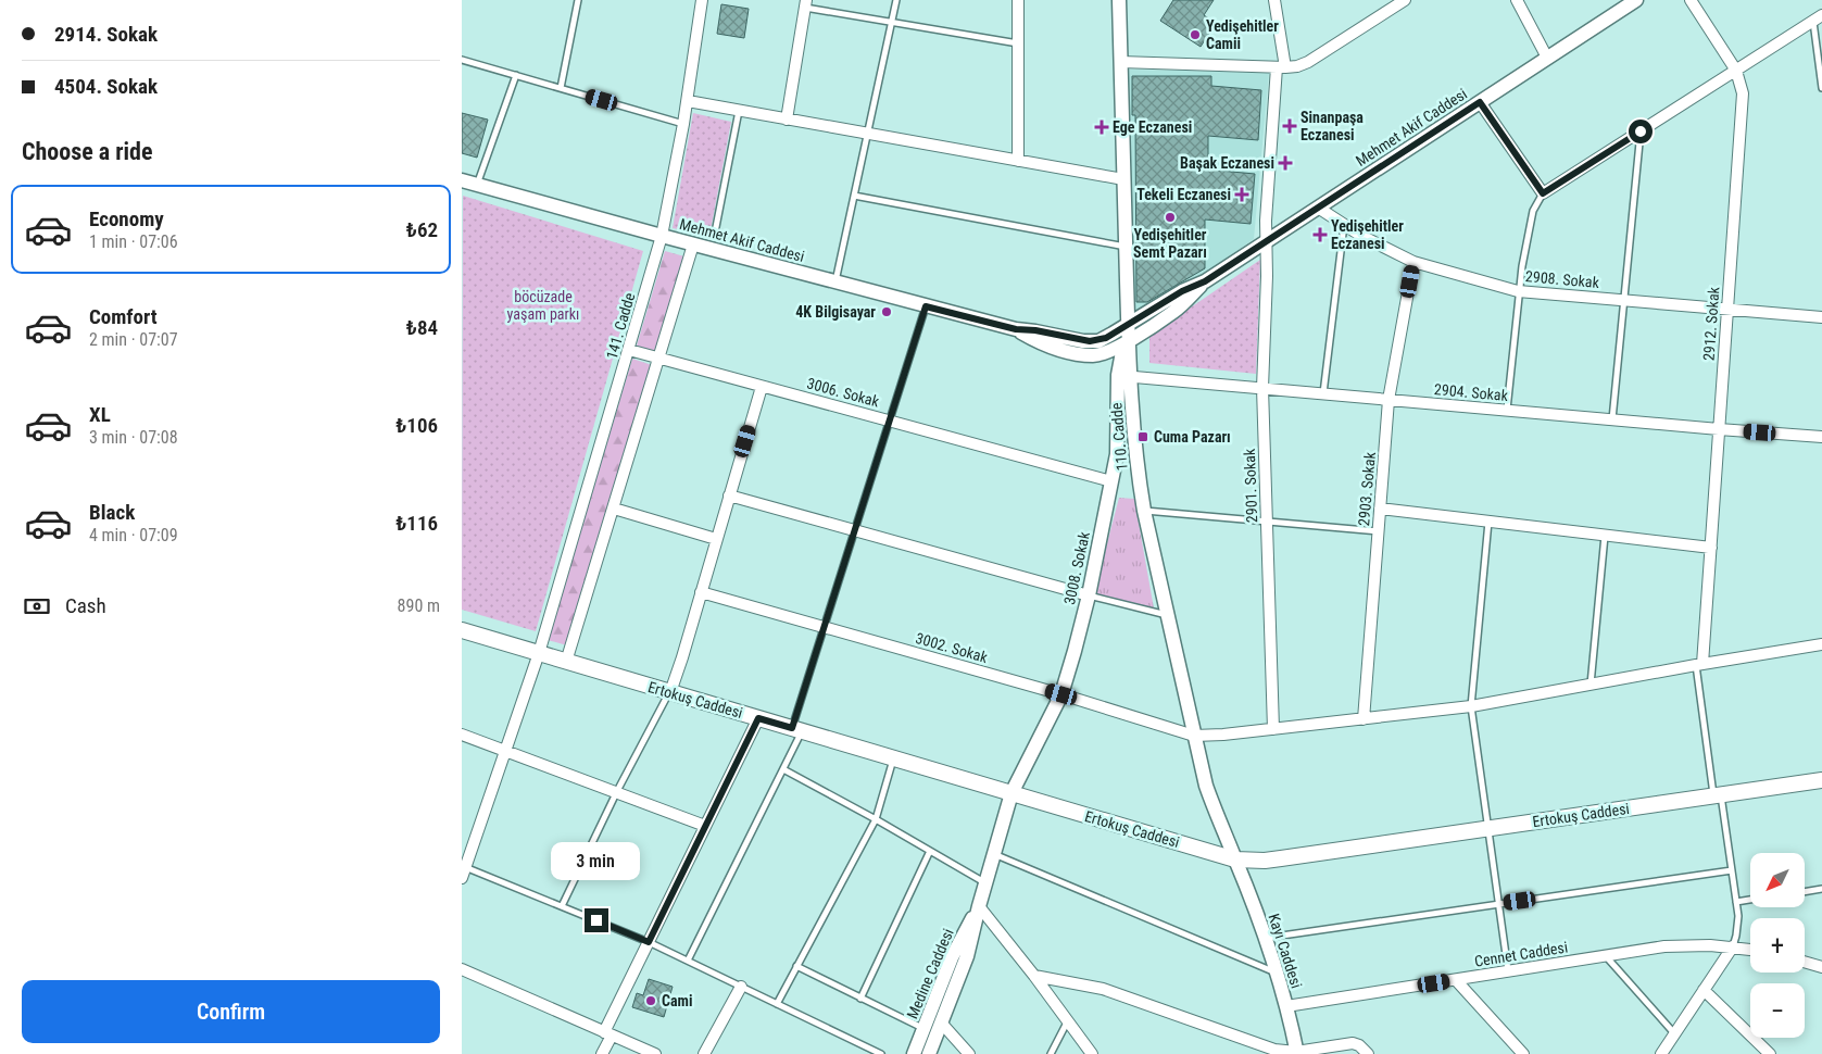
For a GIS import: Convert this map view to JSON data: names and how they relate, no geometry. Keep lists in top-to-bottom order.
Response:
{
  "streets": {
    "main road": ["Ertokuş Caddesi"],
    "street": [
      "Mehmet Akif Caddesi",
      "2908. Sokak",
      "2912. Sokak",
      "141. Cadde",
      "3006. Sokak",
      "2904. Sokak",
      "110. Cadde",
      "2901. Sokak",
      "2903. Sokak",
      "3008. Sokak",
      "3002. Sokak",
      "Kayı Caddesi",
      "Cennet Caddesi",
      "Medine Caddesi"
    ]
  },
  "crossings": [
    ["Mehmet Akif Caddesi", "2908. Sokak"],
    ["Mehmet Akif Caddesi", "141. Cadde"],
    ["Mehmet Akif Caddesi", "110. Cadde"],
    ["Mehmet Akif Caddesi", "2901. Sokak"],
    ["2908. Sokak", "2912. Sokak"],
    ["2908. Sokak", "2903. Sokak"],
    ["2912. Sokak", "2904. Sokak"],
    ["2912. Sokak", "3002. Sokak"],
    ["2912. Sokak", "Ertokuş Caddesi"],
    ["2912. Sokak", "Cennet Caddesi"],
    ["141. Cadde", "3006. Sokak"],
    ["141. Cadde", "Ertokuş Caddesi"],
    ["3006. Sokak", "3008. Sokak"],
    ["2904. Sokak", "110. Cadde"],
    ["2904. Sokak", "2901. Sokak"],
    ["2904. Sokak", "2903. Sokak"],
    ["2904. Sokak", "3008. Sokak"],
    ["110. Cadde", "3008. Sokak"],
    ["110. Cadde", "3002. Sokak"],
    ["110. Cadde", "Ertokuş Caddesi"],
    ["110. Cadde", "Kayı Caddesi"],
    ["2901. Sokak", "3002. Sokak"],
    ["2903. Sokak", "3002. Sokak"],
    ["3008. Sokak", "3002. Sokak"],
    ["3008. Sokak", "Ertokuş Caddesi"],
    ["3008. Sokak", "Medine Caddesi"],
    ["Ertokuş Caddesi", "Kayı Caddesi"],
    ["Ertokuş Caddesi", "Medine Caddesi"],
    ["Kayı Caddesi", "Cennet Caddesi"]
  ],
  "parks": ["böcüzade yaşam parkı"],
  "places": {
    "other": [
      "Yedişehitler Camii",
      "Yedişehitler Semt Pazarı",
      "4K Bilgisayar",
      "Cami"
    ],
    "health": [
      "Sinanpaşa Eczanesi",
      "Ege Eczanesi",
      "Başak Eczanesi",
      "Tekeli Eczanesi",
      "Yedişehitler Eczanesi"
    ],
    "transit": ["Cuma Pazarı"]
  },
  "north": "bottom left",
  "page": {
    "banner": ["2914. Sokak", "4504. Sokak"],
    "heading": "Choose a ride",
    "list": [
      {
        "name": "Economy",
        "note": "1 min · 07:06",
        "value": "₺62"
      },
      {
        "name": "Comfort",
        "note": "2 min · 07:07",
        "value": "₺84"
      },
      {
        "name": "XL",
        "note": "3 min · 07:08",
        "value": "₺106"
      },
      {
        "name": "Black",
        "note": "4 min · 07:09",
        "value": "₺116"
      }
    ],
    "pay": ["Cash", "890 m"],
    "bubble": "3 min",
    "map_buttons": ["+", "−"],
    "buttons": "Confirm"
  }
}
